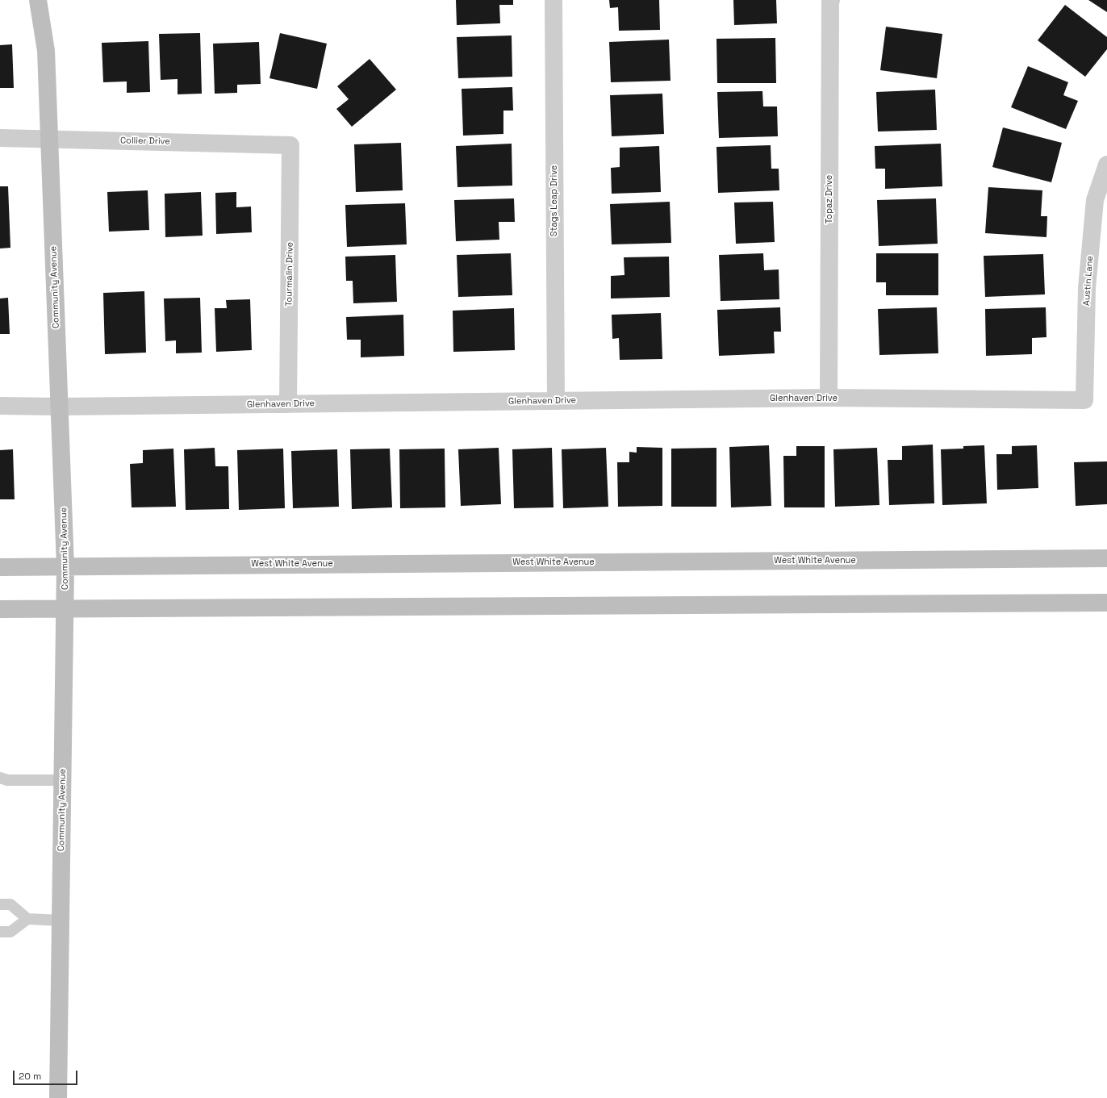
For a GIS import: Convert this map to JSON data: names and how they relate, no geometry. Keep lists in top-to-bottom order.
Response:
{
  "streets": {
    "main road": ["Community Avenue", "West White Avenue"],
    "street": [
      "Collier Drive",
      "Topaz Drive",
      "Stags Leap Drive",
      "Tourmalin Drive",
      "Austin Lane",
      "Glenhaven Drive"
    ]
  },
  "crossings": [
    ["Collier Drive", "Tourmalin Drive"],
    ["Collier Drive", "Community Avenue"],
    ["Topaz Drive", "Glenhaven Drive"],
    ["Stags Leap Drive", "Glenhaven Drive"],
    ["Tourmalin Drive", "Glenhaven Drive"],
    ["Austin Lane", "Glenhaven Drive"],
    ["Community Avenue", "Glenhaven Drive"],
    ["Community Avenue", "West White Avenue"]
  ],
  "scale_bar": "20 m"
}
